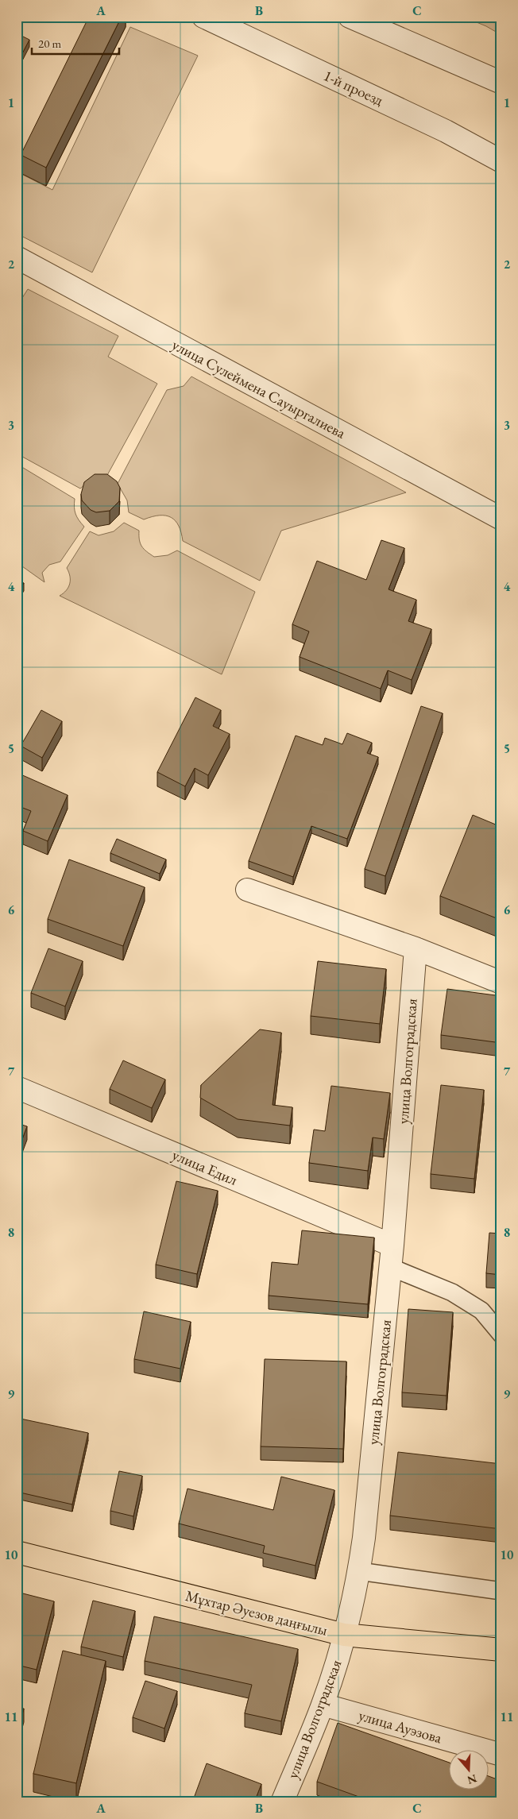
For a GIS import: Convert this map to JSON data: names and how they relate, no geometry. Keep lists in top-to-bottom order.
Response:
{
  "streets": {
    "main road": ["Мұхтар Әуезов даңғылы"],
    "street": [
      "1-й проезд",
      "улица Сулеймена Сауыргалиева",
      "улица Волгоградская",
      "улица Едил",
      "улица Ауэзова"
    ]
  },
  "crossings": [
    ["улица Волгоградская", "улица Едил"],
    ["улица Волгоградская", "Мұхтар Әуезов даңғылы"],
    ["улица Волгоградская", "улица Ауэзова"]
  ],
  "scale_bar": "20 m",
  "north": "bottom",
  "grid": {
    "columns": ["A", "B", "C"],
    "rows": [
      "1",
      "2",
      "3",
      "4",
      "5",
      "6",
      "7",
      "8",
      "9",
      "10",
      "11"
    ]
  }
}
